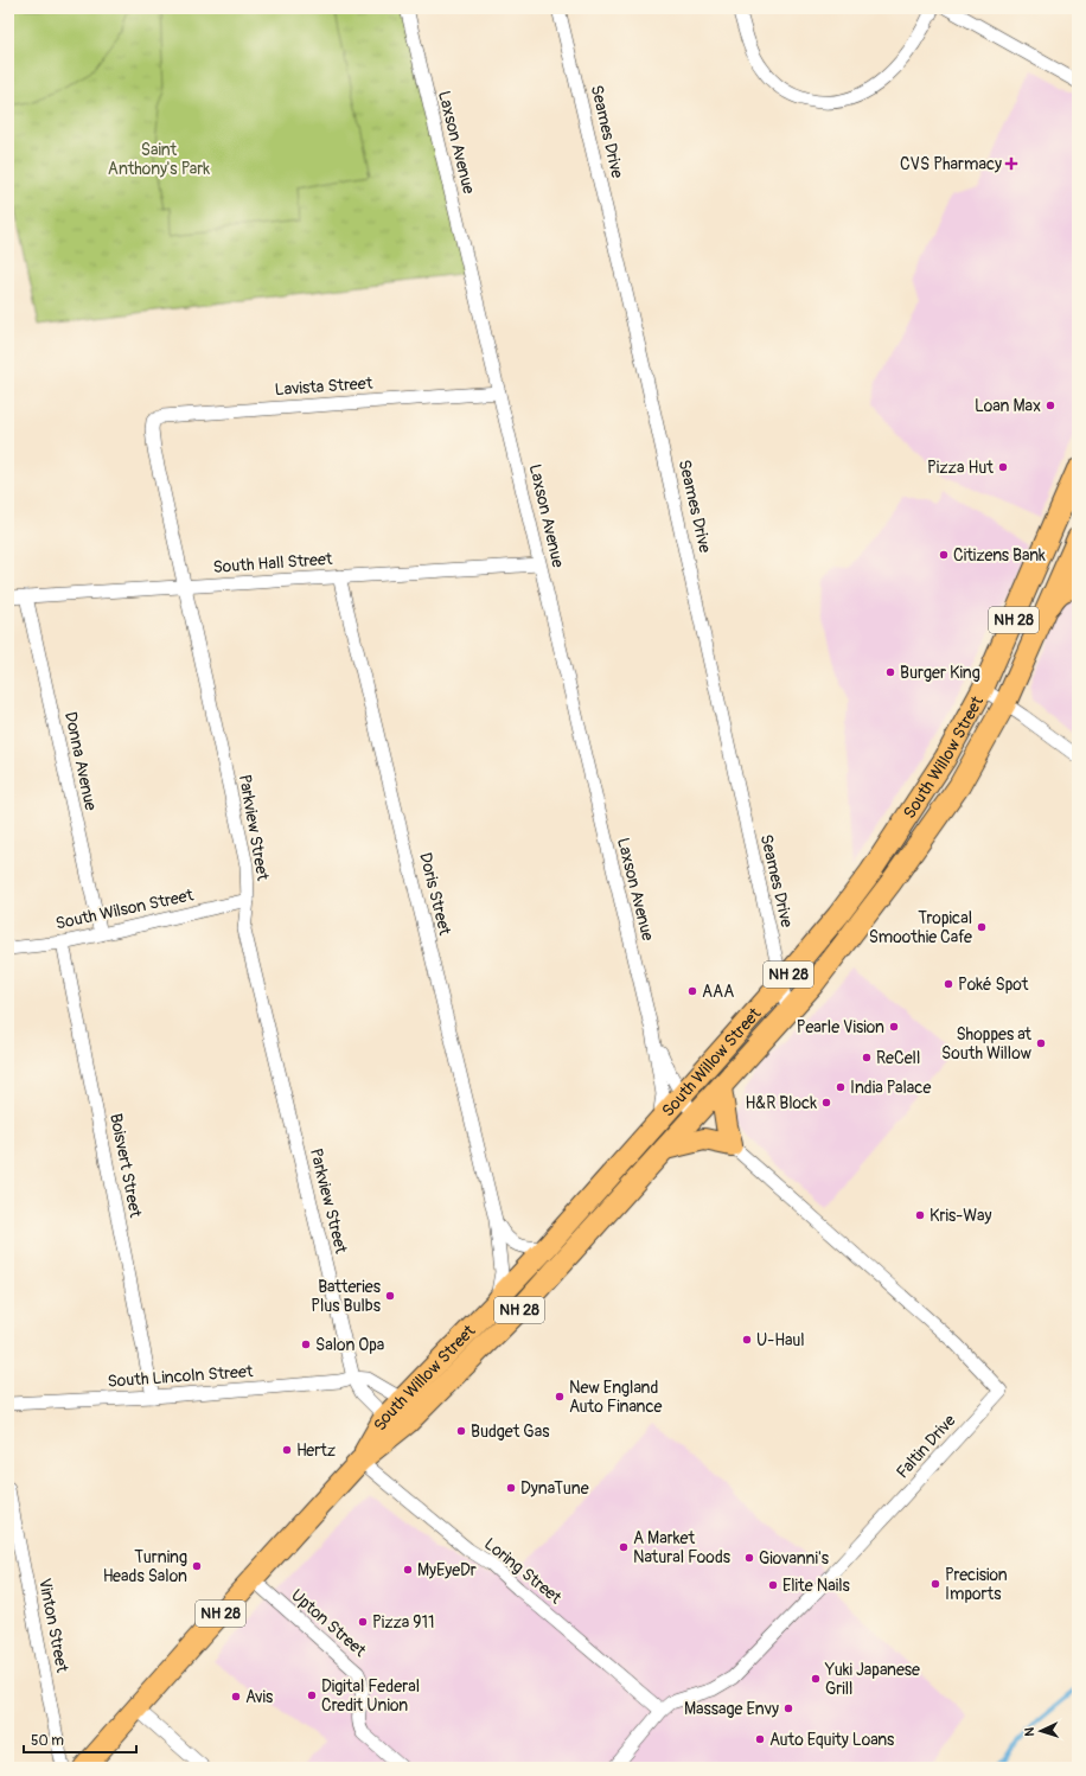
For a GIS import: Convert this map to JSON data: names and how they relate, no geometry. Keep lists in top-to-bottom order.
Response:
{
  "streets": {
    "main road": ["NH 28", "South Willow Street"],
    "street": [
      "Seames Drive",
      "Laxson Avenue",
      "Lavista Street",
      "South Hall Street",
      "Donna Avenue",
      "Parkview Street",
      "Doris Street",
      "South Wilson Street",
      "Boisvert Street",
      "South Lincoln Street",
      "Faltin Drive",
      "Loring Street",
      "Upton Street",
      "Vinton Street"
    ]
  },
  "crossings": [
    ["Seames Drive", "South Willow Street"],
    ["Laxson Avenue", "Lavista Street"],
    ["Laxson Avenue", "South Hall Street"],
    ["Laxson Avenue", "South Willow Street"],
    ["Lavista Street", "Parkview Street"],
    ["South Hall Street", "Donna Avenue"],
    ["South Hall Street", "Parkview Street"],
    ["South Hall Street", "Doris Street"],
    ["South Willow Street", "Doris Street"],
    ["South Willow Street", "South Lincoln Street"],
    ["South Willow Street", "Loring Street"],
    ["South Willow Street", "Upton Street"],
    ["Donna Avenue", "South Wilson Street"],
    ["Parkview Street", "South Wilson Street"],
    ["Parkview Street", "South Lincoln Street"],
    ["South Wilson Street", "Boisvert Street"],
    ["Boisvert Street", "South Lincoln Street"],
    ["Faltin Drive", "Loring Street"]
  ],
  "parks": ["Saint Anthony's Park"],
  "places": {
    "health": ["CVS Pharmacy"],
    "other": [
      "Loan Max",
      "Pizza Hut",
      "Citizens Bank",
      "Burger King",
      "Tropical Smoothie Cafe",
      "Poké Spot",
      "AAA",
      "Pearle Vision",
      "Shoppes at South Willow",
      "ReCell",
      "India Palace",
      "H&R Block",
      "Kris-Way",
      "Batteries Plus Bulbs",
      "U-Haul",
      "Salon Opa",
      "New England Auto Finance",
      "Budget Gas",
      "Hertz",
      "DynaTune",
      "A Market Natural Foods",
      "Giovanni's",
      "Turning Heads Salon",
      "MyEyeDr",
      "Precision Imports",
      "Elite Nails",
      "Pizza 911",
      "Yuki Japanese Grill",
      "Digital Federal Credit Union",
      "Avis",
      "Massage Envy",
      "Auto Equity Loans"
    ]
  },
  "scale_bar": "50 m",
  "north": "left"
}
